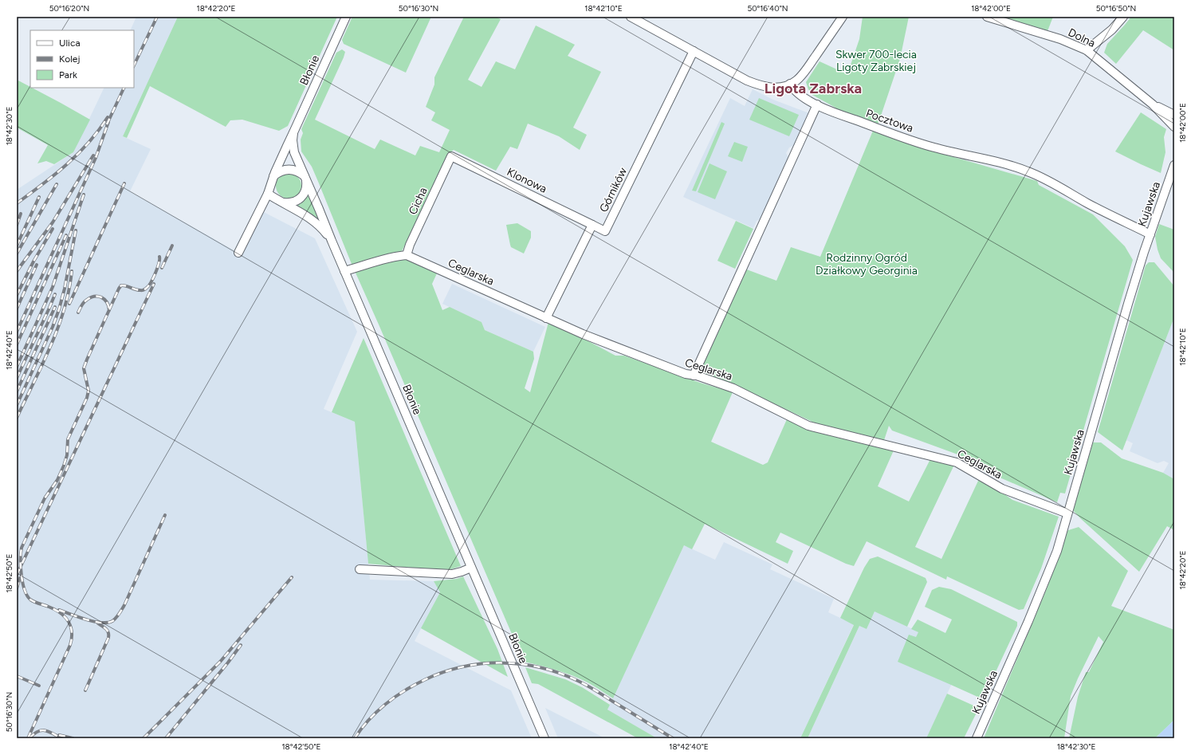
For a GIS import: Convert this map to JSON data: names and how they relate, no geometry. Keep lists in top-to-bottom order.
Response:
{
  "streets": {
    "street": [
      "Dolna",
      "Błonie",
      "Pocztowa",
      "Klonowa",
      "Górników",
      "Cicha",
      "Kujawska",
      "Ceglarska"
    ]
  },
  "crossings": [
    ["Pocztowa", "Kujawska"],
    ["Klonowa", "Górników"],
    ["Klonowa", "Cicha"],
    ["Cicha", "Ceglarska"],
    ["Kujawska", "Ceglarska"]
  ],
  "districts": ["Ligota Zabrska"],
  "parks": ["Skwer 700-lecia Ligoty Zabrskiej", "Rodzinny Ogród Działkowy Georginia"],
  "legend": ["Ulica", "Kolej", "Park"],
  "coordinates": [
    "50°16'20\"N",
    "18°42'20\"E",
    "50°16'30\"N",
    "18°42'10\"E",
    "50°16'40\"N",
    "18°42'00\"E",
    "50°16'50\"N",
    "18°42'30\"E",
    "18°42'40\"E",
    "18°42'50\"E"
  ]
}
